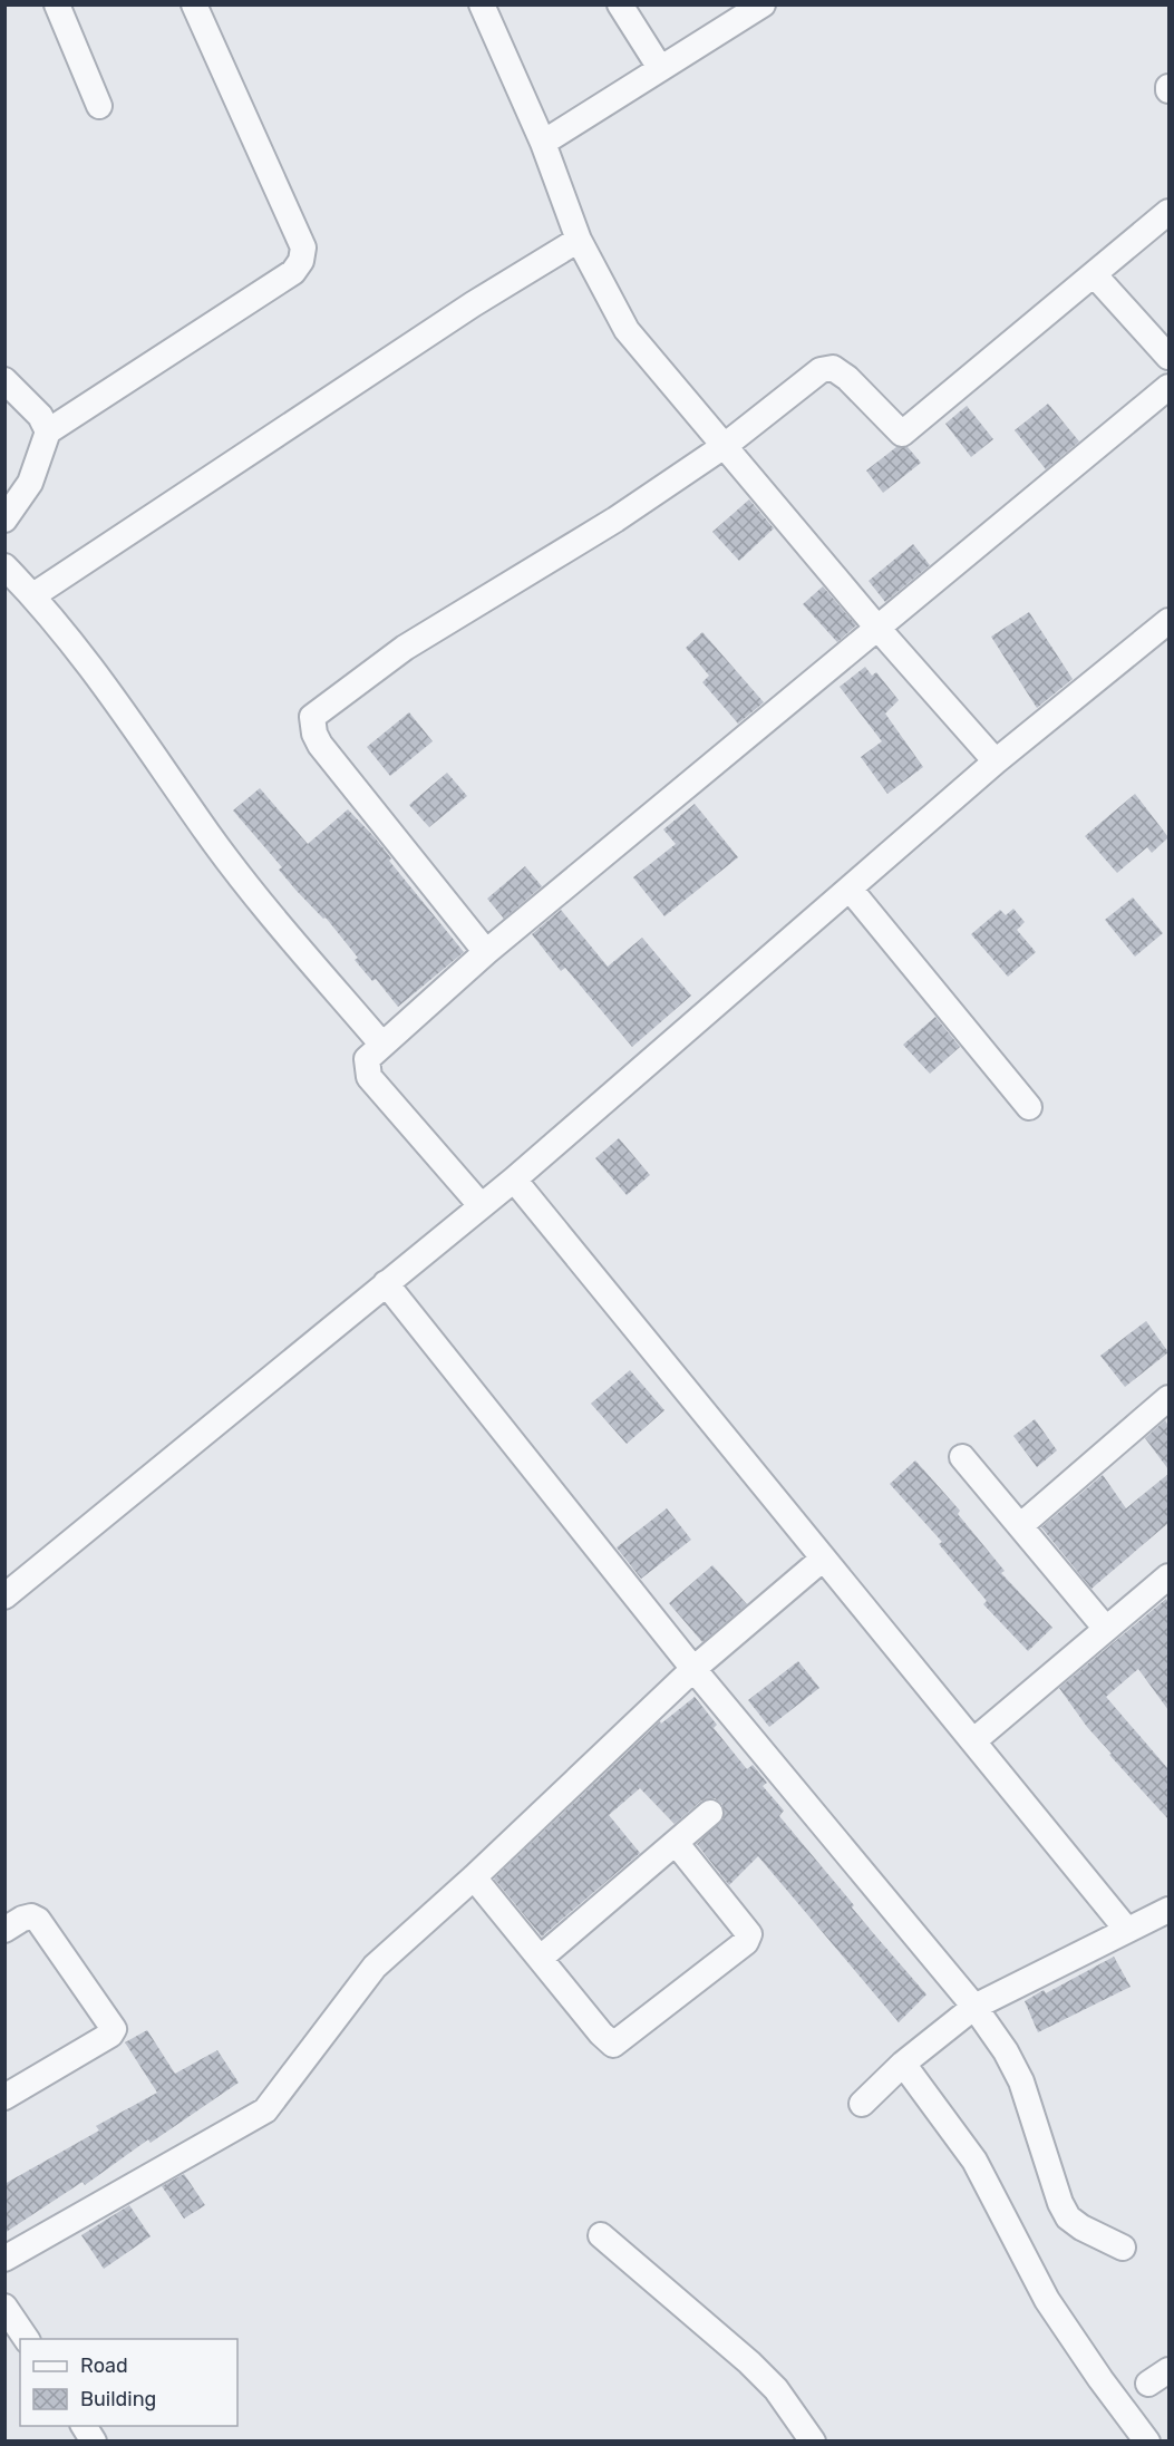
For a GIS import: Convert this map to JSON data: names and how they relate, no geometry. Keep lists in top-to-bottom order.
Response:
{
  "legend": ["Road", "Building"]
}
